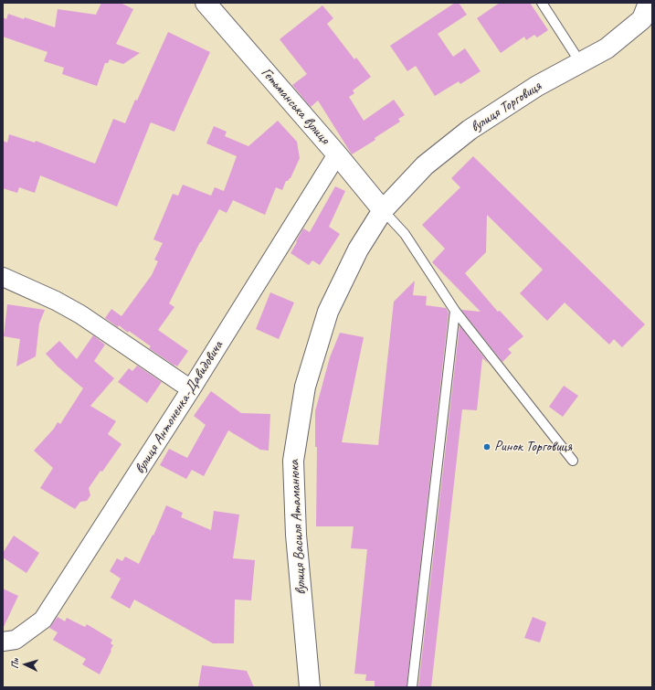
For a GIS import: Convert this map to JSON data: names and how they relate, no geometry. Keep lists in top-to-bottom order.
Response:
{
  "streets": {
    "street": [
      "Гетьманська вулиця",
      "вулиця Торговиця",
      "вулиця Антоненка-Давидовича",
      "вулиця Василя Атаманюка"
    ]
  },
  "crossings": [
    ["Гетьманська вулиця", "вулиця Торговиця"],
    ["Гетьманська вулиця", "вулиця Антоненка-Давидовича"],
    ["Гетьманська вулиця", "вулиця Василя Атаманюка"],
    ["вулиця Торговиця", "вулиця Василя Атаманюка"]
  ],
  "places": ["Ринок Торговиця"],
  "north": "left"
}
